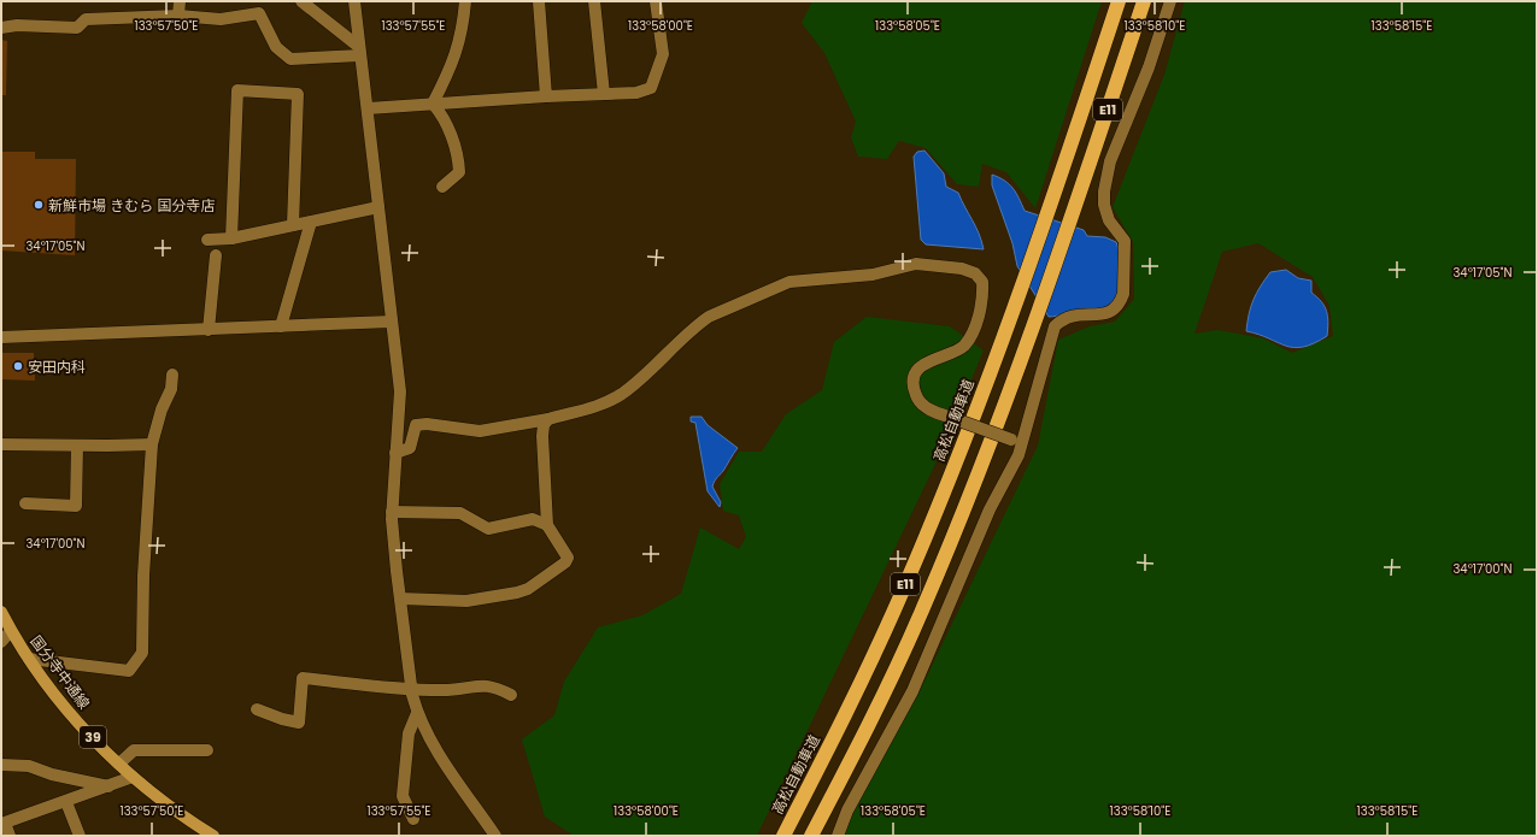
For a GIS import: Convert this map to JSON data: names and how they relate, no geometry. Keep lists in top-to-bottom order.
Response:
{
  "streets": {
    "highway": ["E11", "高松自動車道"],
    "main road": ["国分寺中通線", "39"]
  },
  "places": ["新鮮市場 きむら 国分寺店", "安田内科"],
  "coordinates": [
    "133°57'50\"E",
    "133°57'55\"E",
    "133°58'00\"E",
    "133°58'05\"E",
    "133°58'10\"E",
    "133°58'15\"E",
    "34°17'05\"N",
    "34°17'00\"N"
  ]
}
